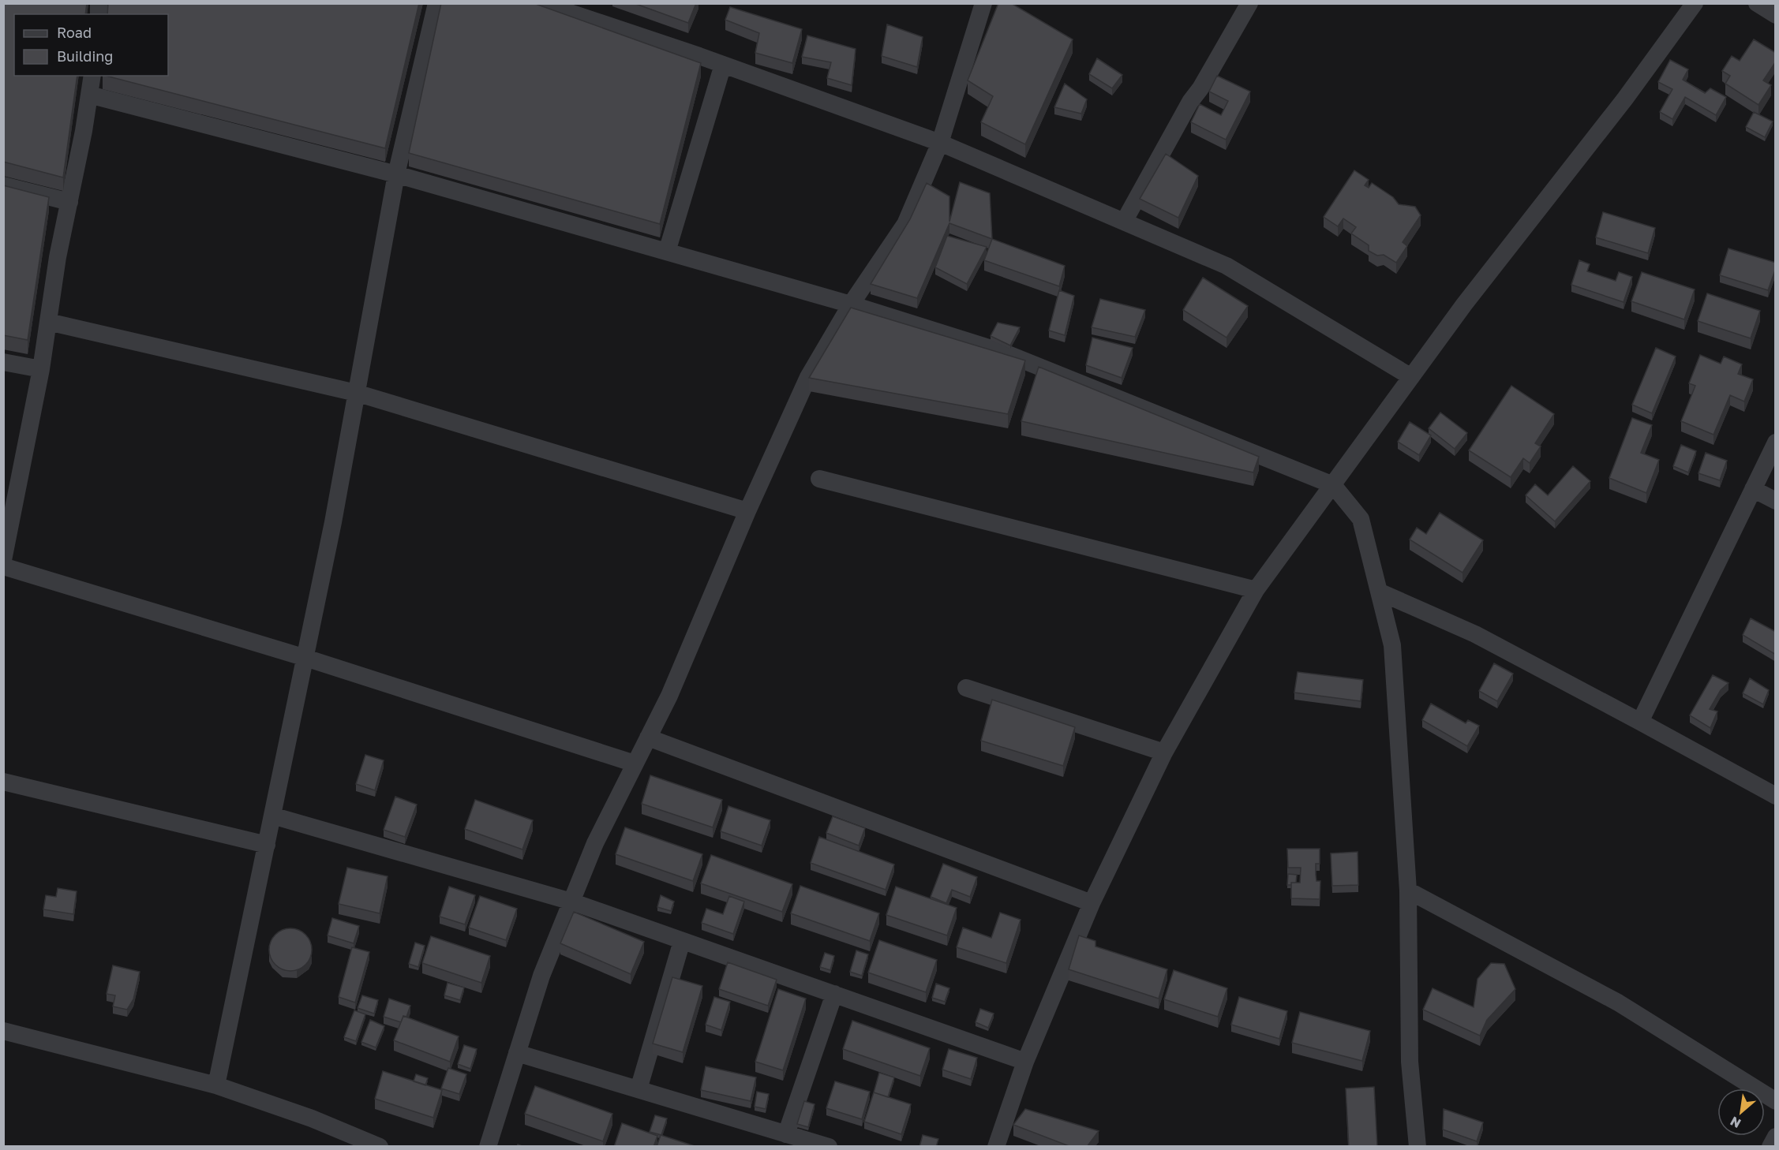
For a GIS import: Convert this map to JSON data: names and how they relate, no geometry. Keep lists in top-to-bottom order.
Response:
{
  "legend": ["Road", "Building"],
  "north": "bottom left"
}
